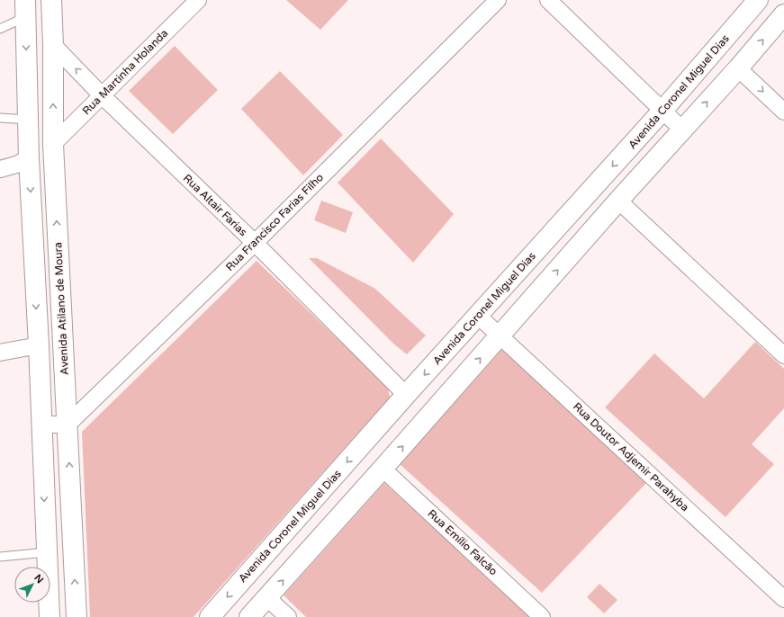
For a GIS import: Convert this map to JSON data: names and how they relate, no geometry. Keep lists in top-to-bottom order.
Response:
{
  "streets": {
    "main road": ["Avenida Coronel Miguel Dias", "Avenida Atilano de Moura"],
    "street": [
      "Rua Martinha Holanda",
      "Rua Altair Farias",
      "Rua Francisco Farias Filho",
      "Rua Doutor Adjemir Parahyba",
      "Rua Emílio Falcão"
    ]
  },
  "crossings": [
    ["Rua Martinha Holanda", "Rua Altair Farias"],
    ["Rua Martinha Holanda", "Avenida Atilano de Moura"],
    ["Avenida Coronel Miguel Dias", "Rua Altair Farias"],
    ["Avenida Coronel Miguel Dias", "Rua Doutor Adjemir Parahyba"],
    ["Rua Altair Farias", "Rua Francisco Farias Filho"],
    ["Rua Altair Farias", "Avenida Atilano de Moura"],
    ["Rua Francisco Farias Filho", "Avenida Atilano de Moura"]
  ],
  "north": "top right"
}
